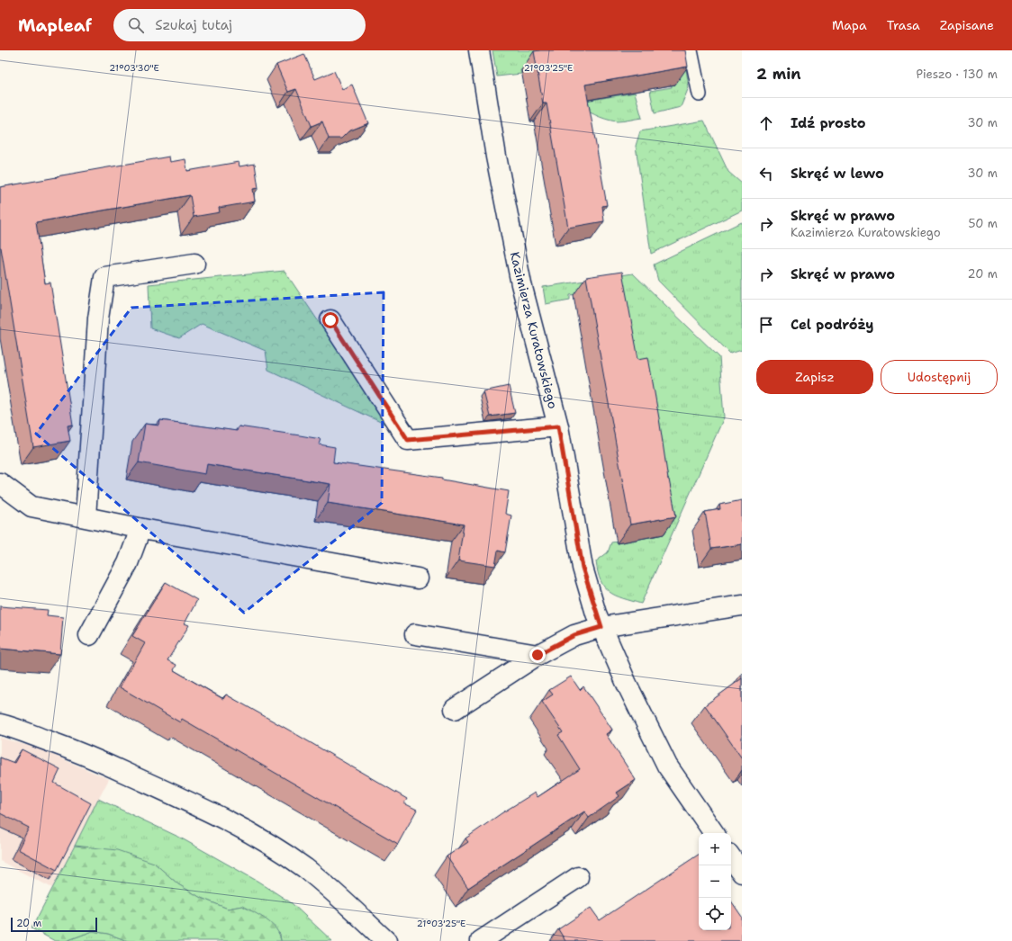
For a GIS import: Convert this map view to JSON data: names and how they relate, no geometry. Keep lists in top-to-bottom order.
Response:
{
  "streets": {
    "street": ["Kazimierza Kuratowskiego"]
  },
  "scale_bar": "20 m",
  "page": {
    "header": "Mapleaf",
    "search": "Szukaj tutaj",
    "nav": ["Mapa", "Trasa", "Zapisane"],
    "heading": ["2 min", "Pieszo · 130 m"],
    "list": [
      ["Idź prosto", "30 m"],
      ["Skręć w lewo", "30 m"],
      ["Skręć w prawo", "Kazimierza Kuratowskiego", "50 m"],
      ["Skręć w prawo", "20 m"],
      "Cel podróży"
    ],
    "buttons": ["Zapisz", "Udostępnij"],
    "map_buttons": ["+", "−"],
    "scale": "20 m"
  },
  "coordinates": ["21°03'30\"E", "21°03'25\"E"]
}
